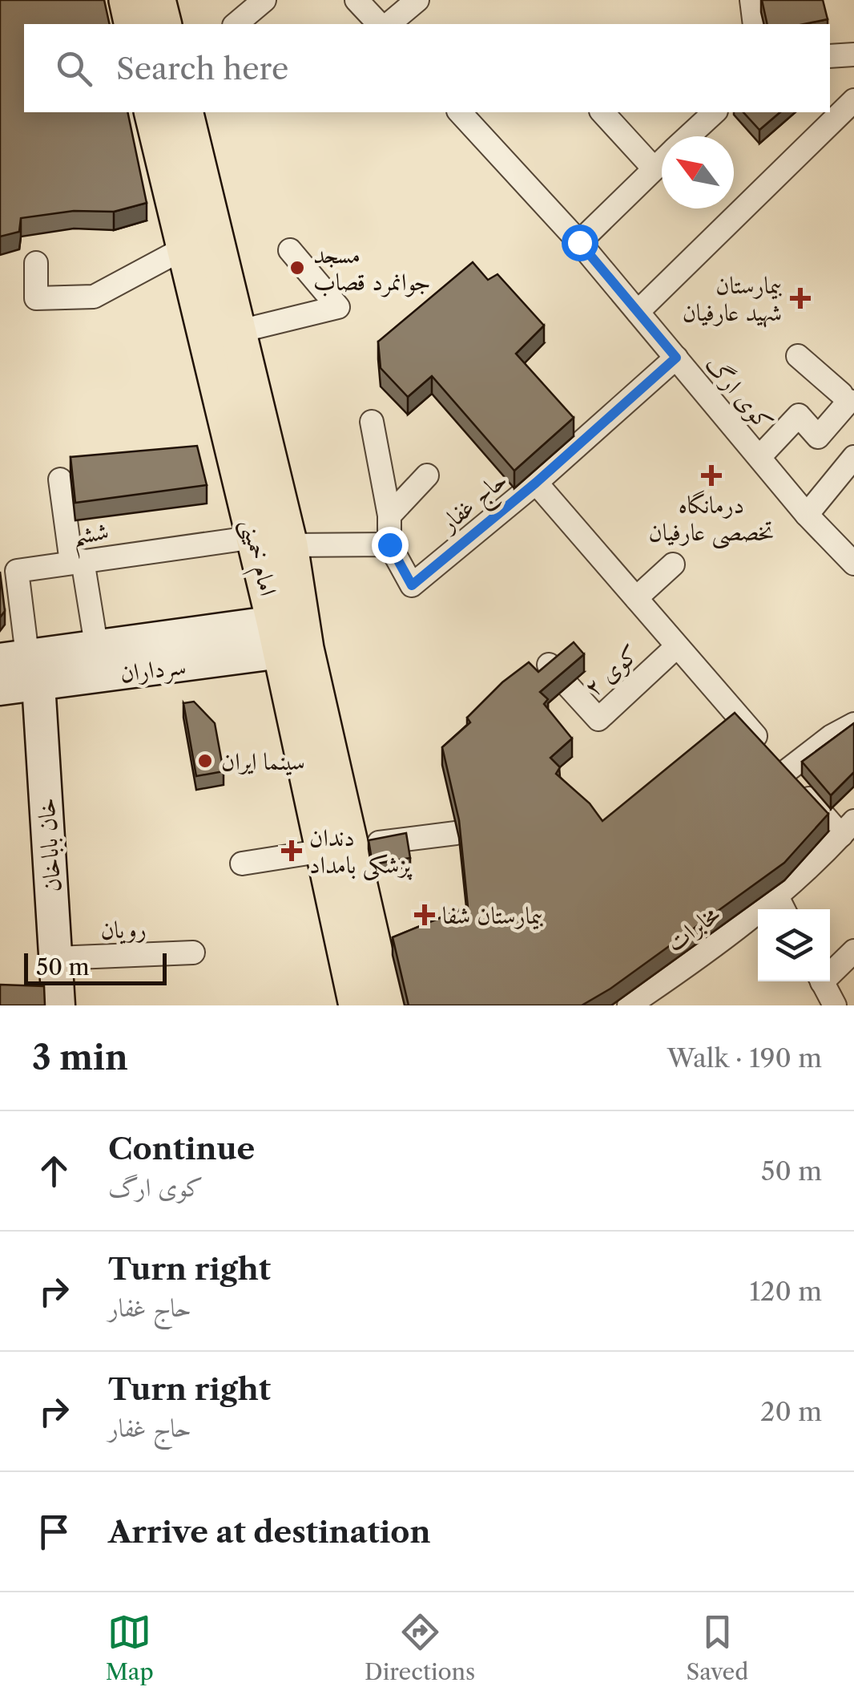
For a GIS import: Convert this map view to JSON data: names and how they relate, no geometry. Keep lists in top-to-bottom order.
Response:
{
  "streets": {
    "main road": ["امام خمینی", "سرداران", "خان باباخان"],
    "street": [
      "کوی ارگ",
      "حاج غفار",
      "ششم",
      "کوی ۲",
      "مخابرات",
      "رویان"
    ]
  },
  "crossings": [
    ["کوی ارگ", "حاج غفار"],
    ["ششم", "امام خمینی"],
    ["ششم", "سرداران"],
    ["ششم", "خان باباخان"],
    ["امام خمینی", "سرداران"],
    ["سرداران", "خان باباخان"],
    ["خان باباخان", "رویان"]
  ],
  "places": {
    "other": ["مسجد جوانمرد قصاب", "سینما ایران"],
    "health": [
      "بیمارستان شهید عارفیان",
      "درمانگاه تخصصی عارفیان",
      "دندان‌ پزشکی بامداد",
      "بیمارستان شفا"
    ]
  },
  "scale_bar": "50 m",
  "north": "top left",
  "page": {
    "search": "Search here",
    "scale": "50 m",
    "heading": ["3 min", "Walk · 190 m"],
    "list": [
      ["Continue", "کوی ارگ", "50 m"],
      ["Turn right", "حاج غفار", "120 m"],
      ["Turn right", "حاج غفار", "20 m"],
      "Arrive at destination"
    ],
    "nav": ["Map", "Directions", "Saved"]
  }
}
